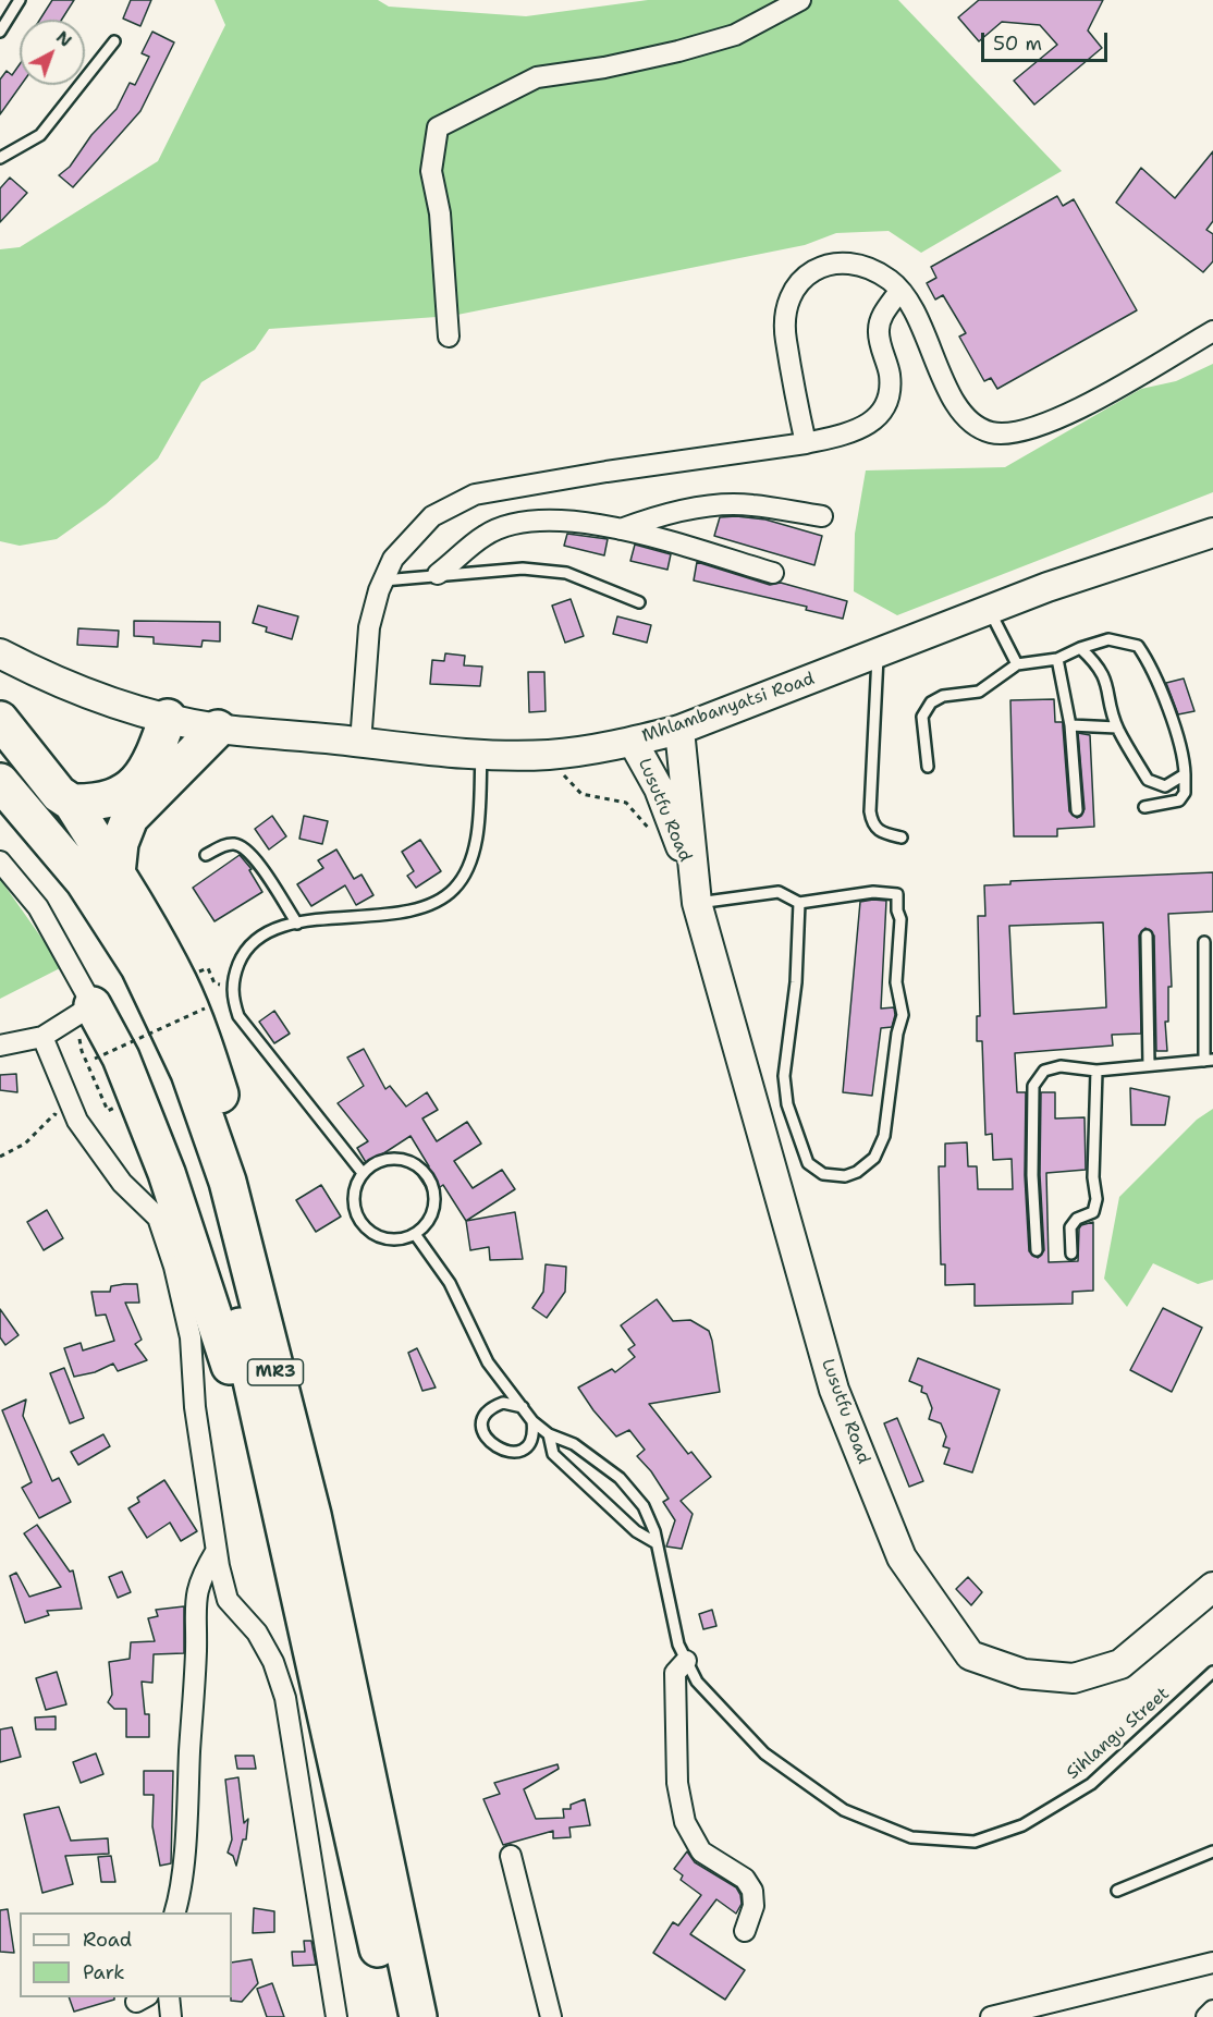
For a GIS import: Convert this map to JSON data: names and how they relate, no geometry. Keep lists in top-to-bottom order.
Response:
{
  "streets": {
    "highway": ["MR3"],
    "street": ["Mhlambanyatsi Road", "Lusutfu Road"],
    "lane": ["Sihlangu Street"]
  },
  "crossings": [
    ["Mhlambanyatsi Road", "Lusutfu Road"]
  ],
  "legend": ["Road", "Park"],
  "scale_bar": "50 m",
  "north": "top right"
}
